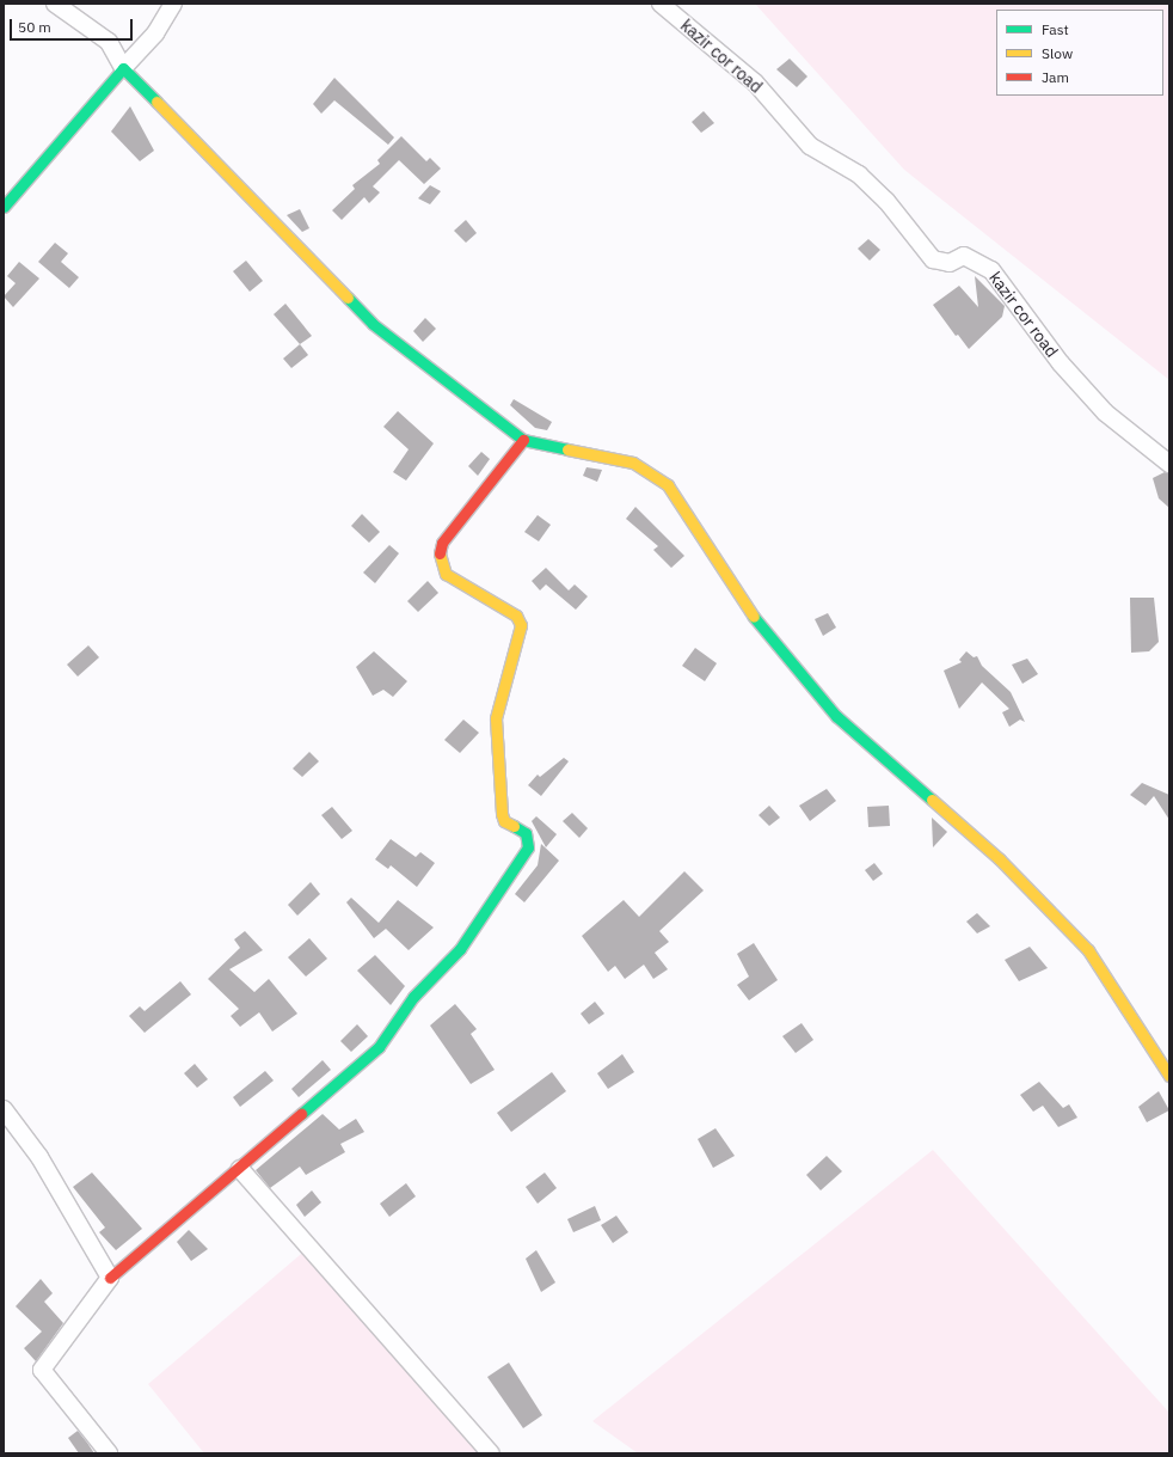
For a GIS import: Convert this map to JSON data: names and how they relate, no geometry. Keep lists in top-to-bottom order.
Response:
{
  "streets": {
    "street": ["kazir cor road"]
  },
  "legend": ["Fast", "Slow", "Jam"],
  "scale_bar": "50 m"
}
